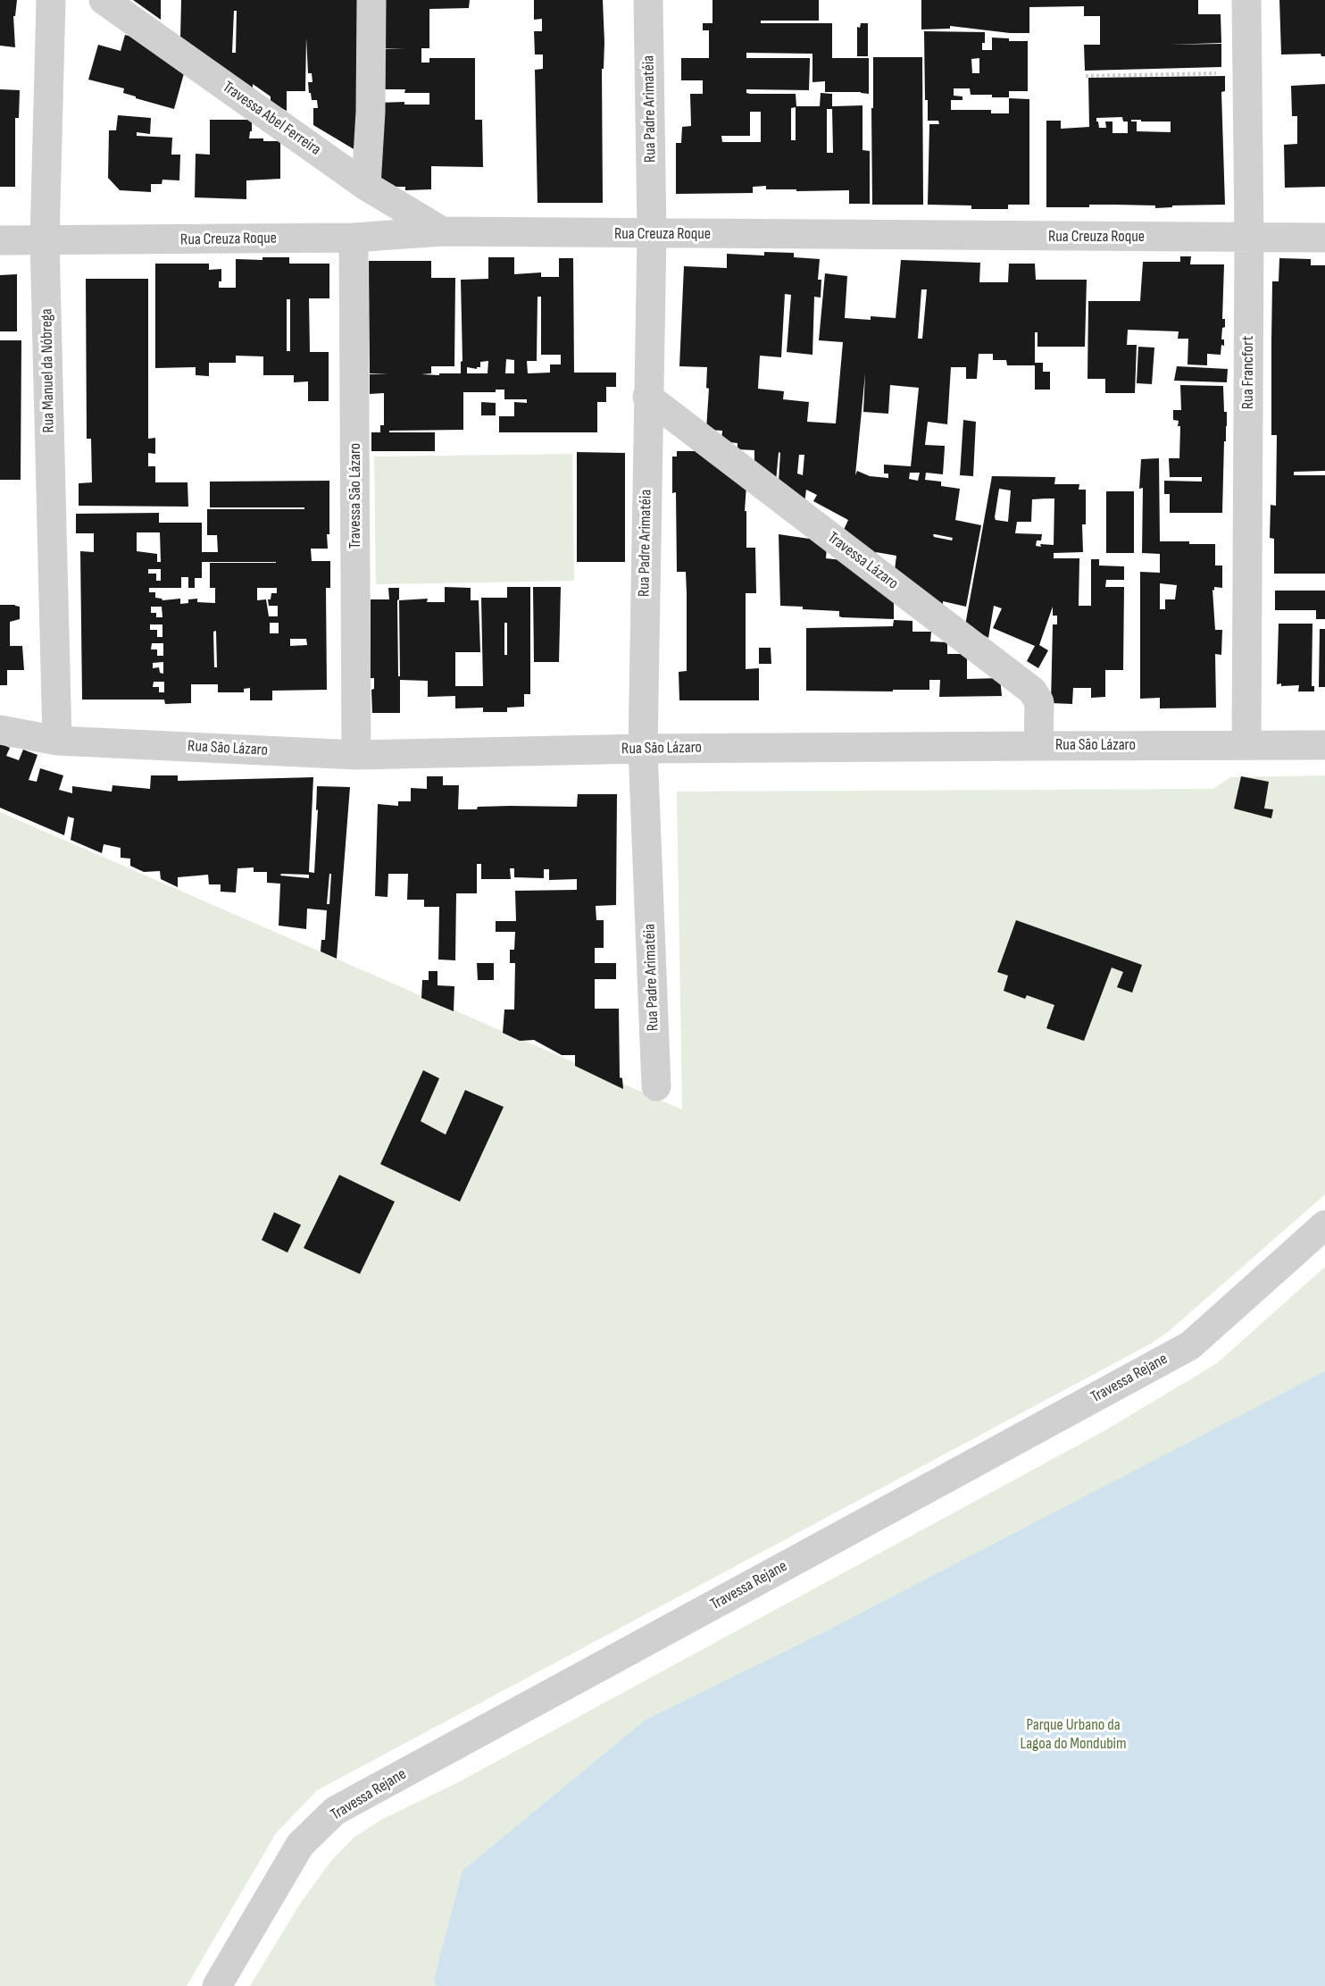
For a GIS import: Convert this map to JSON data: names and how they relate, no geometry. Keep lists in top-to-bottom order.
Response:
{
  "streets": {
    "street": [
      "Rua Padre Arimatéia",
      "Travessa Abel Ferreira",
      "Rua Creuza Roque",
      "Rua Manuel da Nóbrega",
      "Rua Francfort",
      "Travessa São Lázaro",
      "Travessa Lázaro",
      "Rua São Lázaro",
      "Travessa Rejane"
    ]
  },
  "crossings": [
    ["Rua Padre Arimatéia", "Rua Creuza Roque"],
    ["Rua Padre Arimatéia", "Travessa Lázaro"],
    ["Rua Padre Arimatéia", "Rua São Lázaro"],
    ["Travessa Abel Ferreira", "Rua Creuza Roque"],
    ["Rua Creuza Roque", "Rua Manuel da Nóbrega"],
    ["Rua Creuza Roque", "Rua Francfort"],
    ["Rua Creuza Roque", "Travessa São Lázaro"],
    ["Rua Manuel da Nóbrega", "Rua São Lázaro"],
    ["Rua Francfort", "Rua São Lázaro"],
    ["Travessa São Lázaro", "Rua São Lázaro"],
    ["Travessa Lázaro", "Rua São Lázaro"]
  ],
  "parks": ["Parque Urbano da Lagoa do Mondubim"]
}
